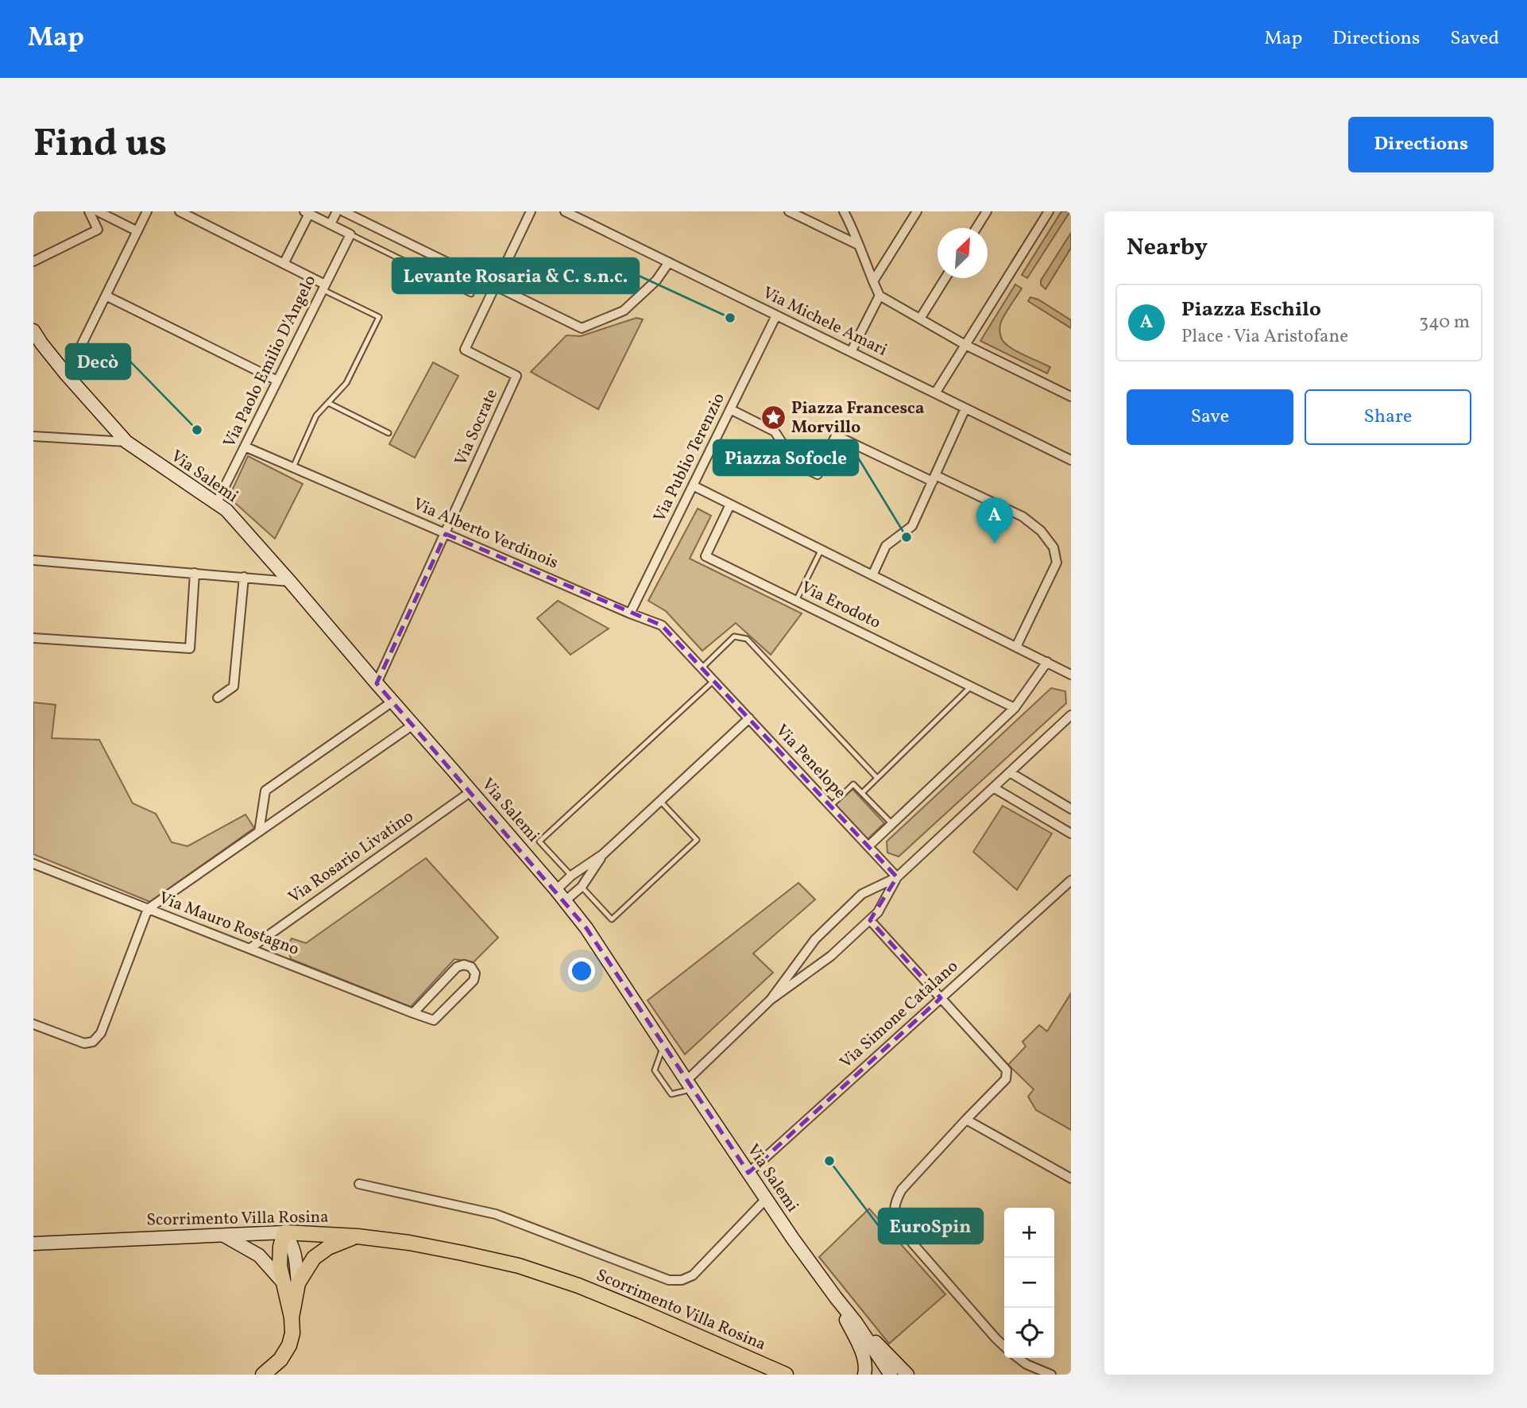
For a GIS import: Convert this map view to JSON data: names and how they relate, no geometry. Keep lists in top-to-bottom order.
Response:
{
  "streets": {
    "main road": ["Scorrimento Villa Rosina"],
    "street": [
      "Via Michele Amari",
      "Via Paolo Emilio D'Angelo",
      "Via Socrate",
      "Via Publio Terenzio",
      "Via Salemi",
      "Via Alberto Verdinois",
      "Via Erodoto",
      "Via Penelope",
      "Via Rosario Livatino",
      "Via Mauro Rostagno",
      "Via Simone Catalano"
    ]
  },
  "crossings": [
    ["Via Michele Amari", "Via Publio Terenzio"],
    ["Via Paolo Emilio D'Angelo", "Via Salemi"],
    ["Via Paolo Emilio D'Angelo", "Via Alberto Verdinois"],
    ["Via Socrate", "Via Salemi"],
    ["Via Socrate", "Via Alberto Verdinois"],
    ["Via Publio Terenzio", "Via Alberto Verdinois"],
    ["Via Salemi", "Via Rosario Livatino"],
    ["Via Salemi", "Via Simone Catalano"],
    ["Via Alberto Verdinois", "Via Penelope"],
    ["Via Rosario Livatino", "Via Mauro Rostagno"]
  ],
  "places": {
    "other": [
      "Levante Rosaria & C. s.n.c.",
      "Decò",
      "Piazza Sofocle",
      "EuroSpin"
    ],
    "place": ["Piazza Francesca Morvillo"]
  },
  "north": "top right",
  "page": {
    "header": "Map",
    "nav": ["Map", "Directions", "Saved"],
    "buttons": [
      "Directions",
      ["Save", "Share"]
    ],
    "title": "Find us",
    "heading": "Nearby",
    "list": [
      {
        "mark": "A",
        "name": "Piazza Eschilo",
        "note": "Place · Via Aristofane",
        "value": "340 m"
      }
    ],
    "pins": "A",
    "map_buttons": ["+", "−"]
  }
}
